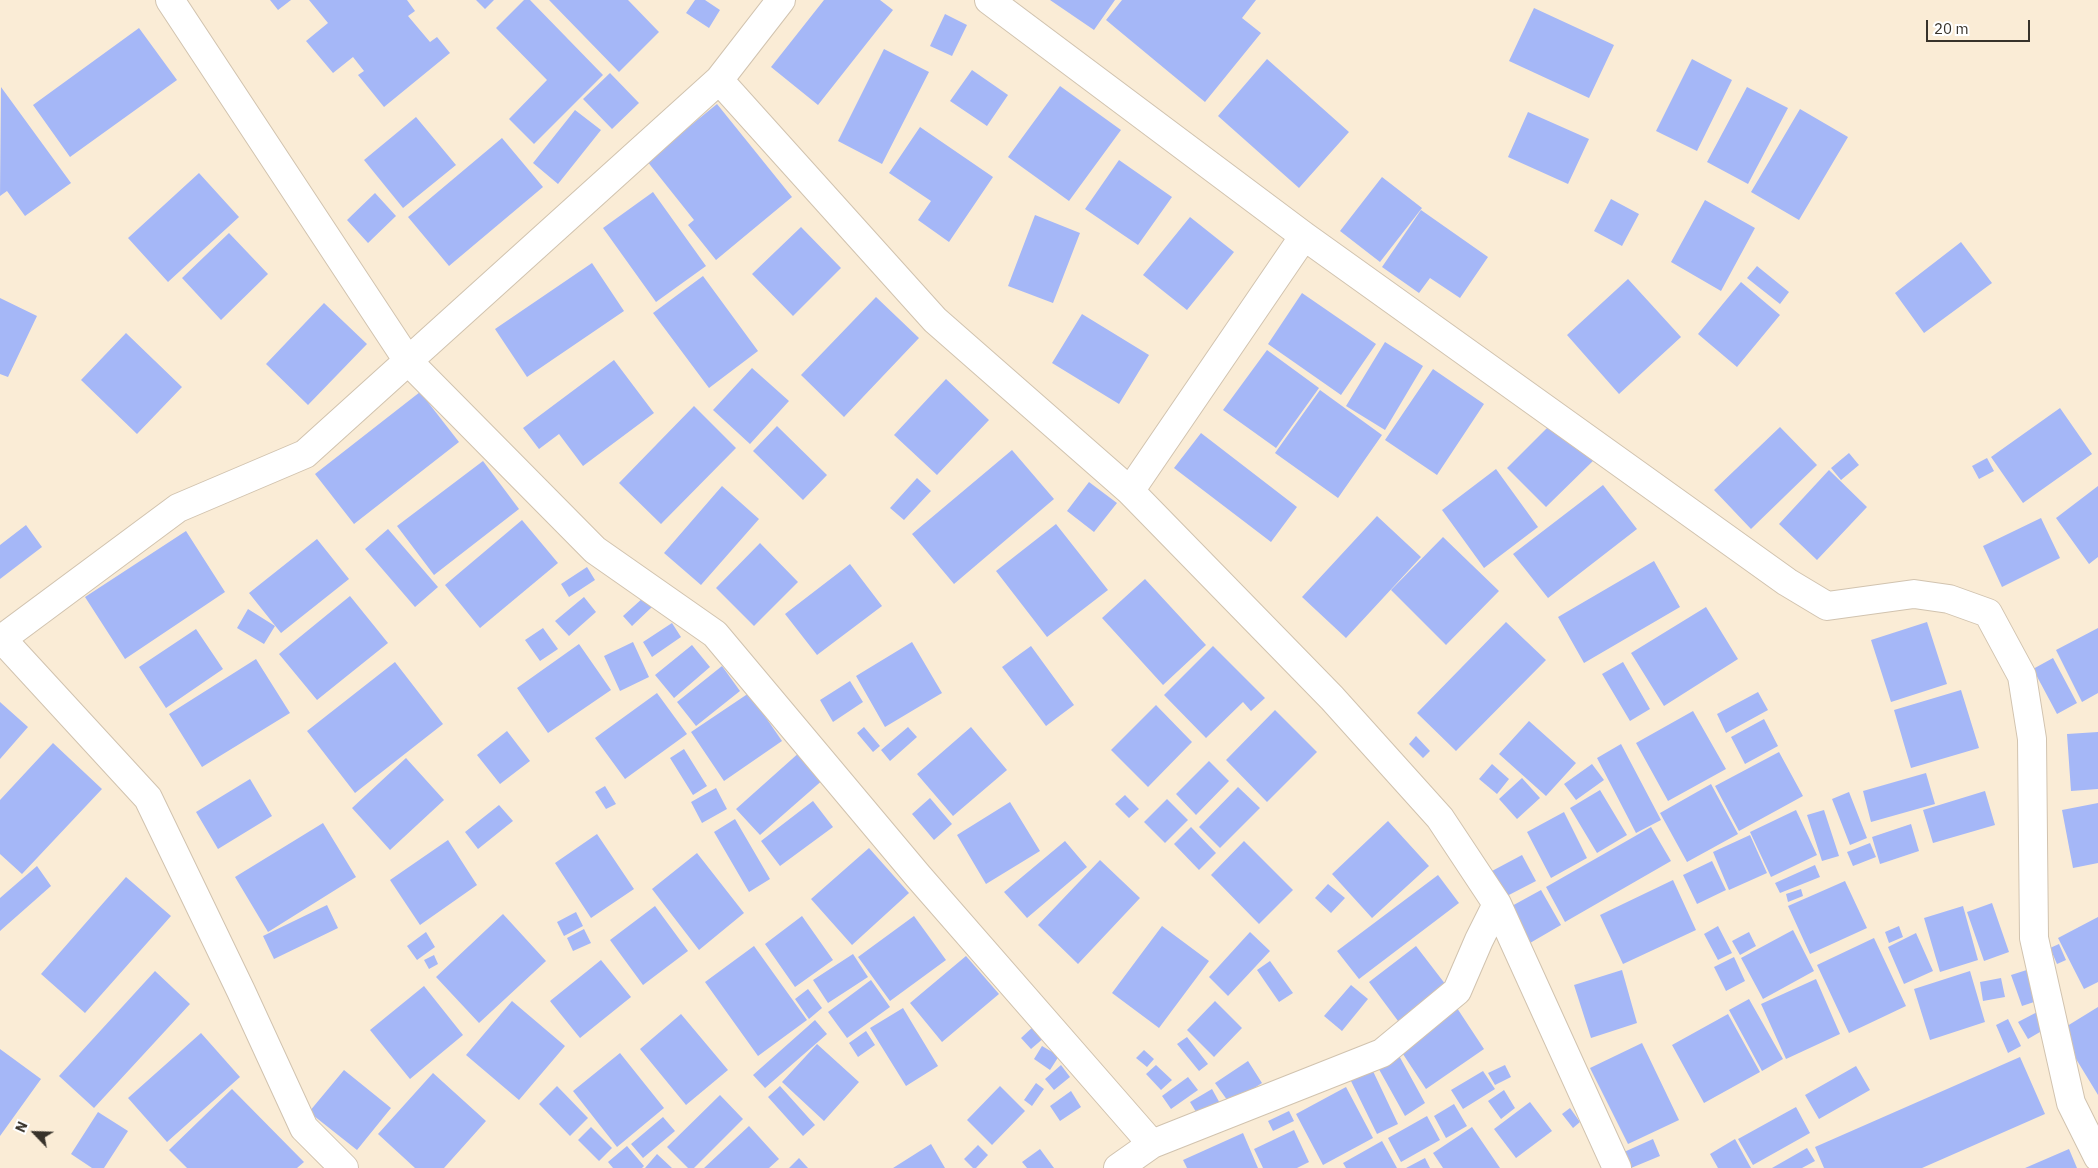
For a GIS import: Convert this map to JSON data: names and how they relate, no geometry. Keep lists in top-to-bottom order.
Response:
{
  "scale_bar": "20 m",
  "north": "top left"
}
